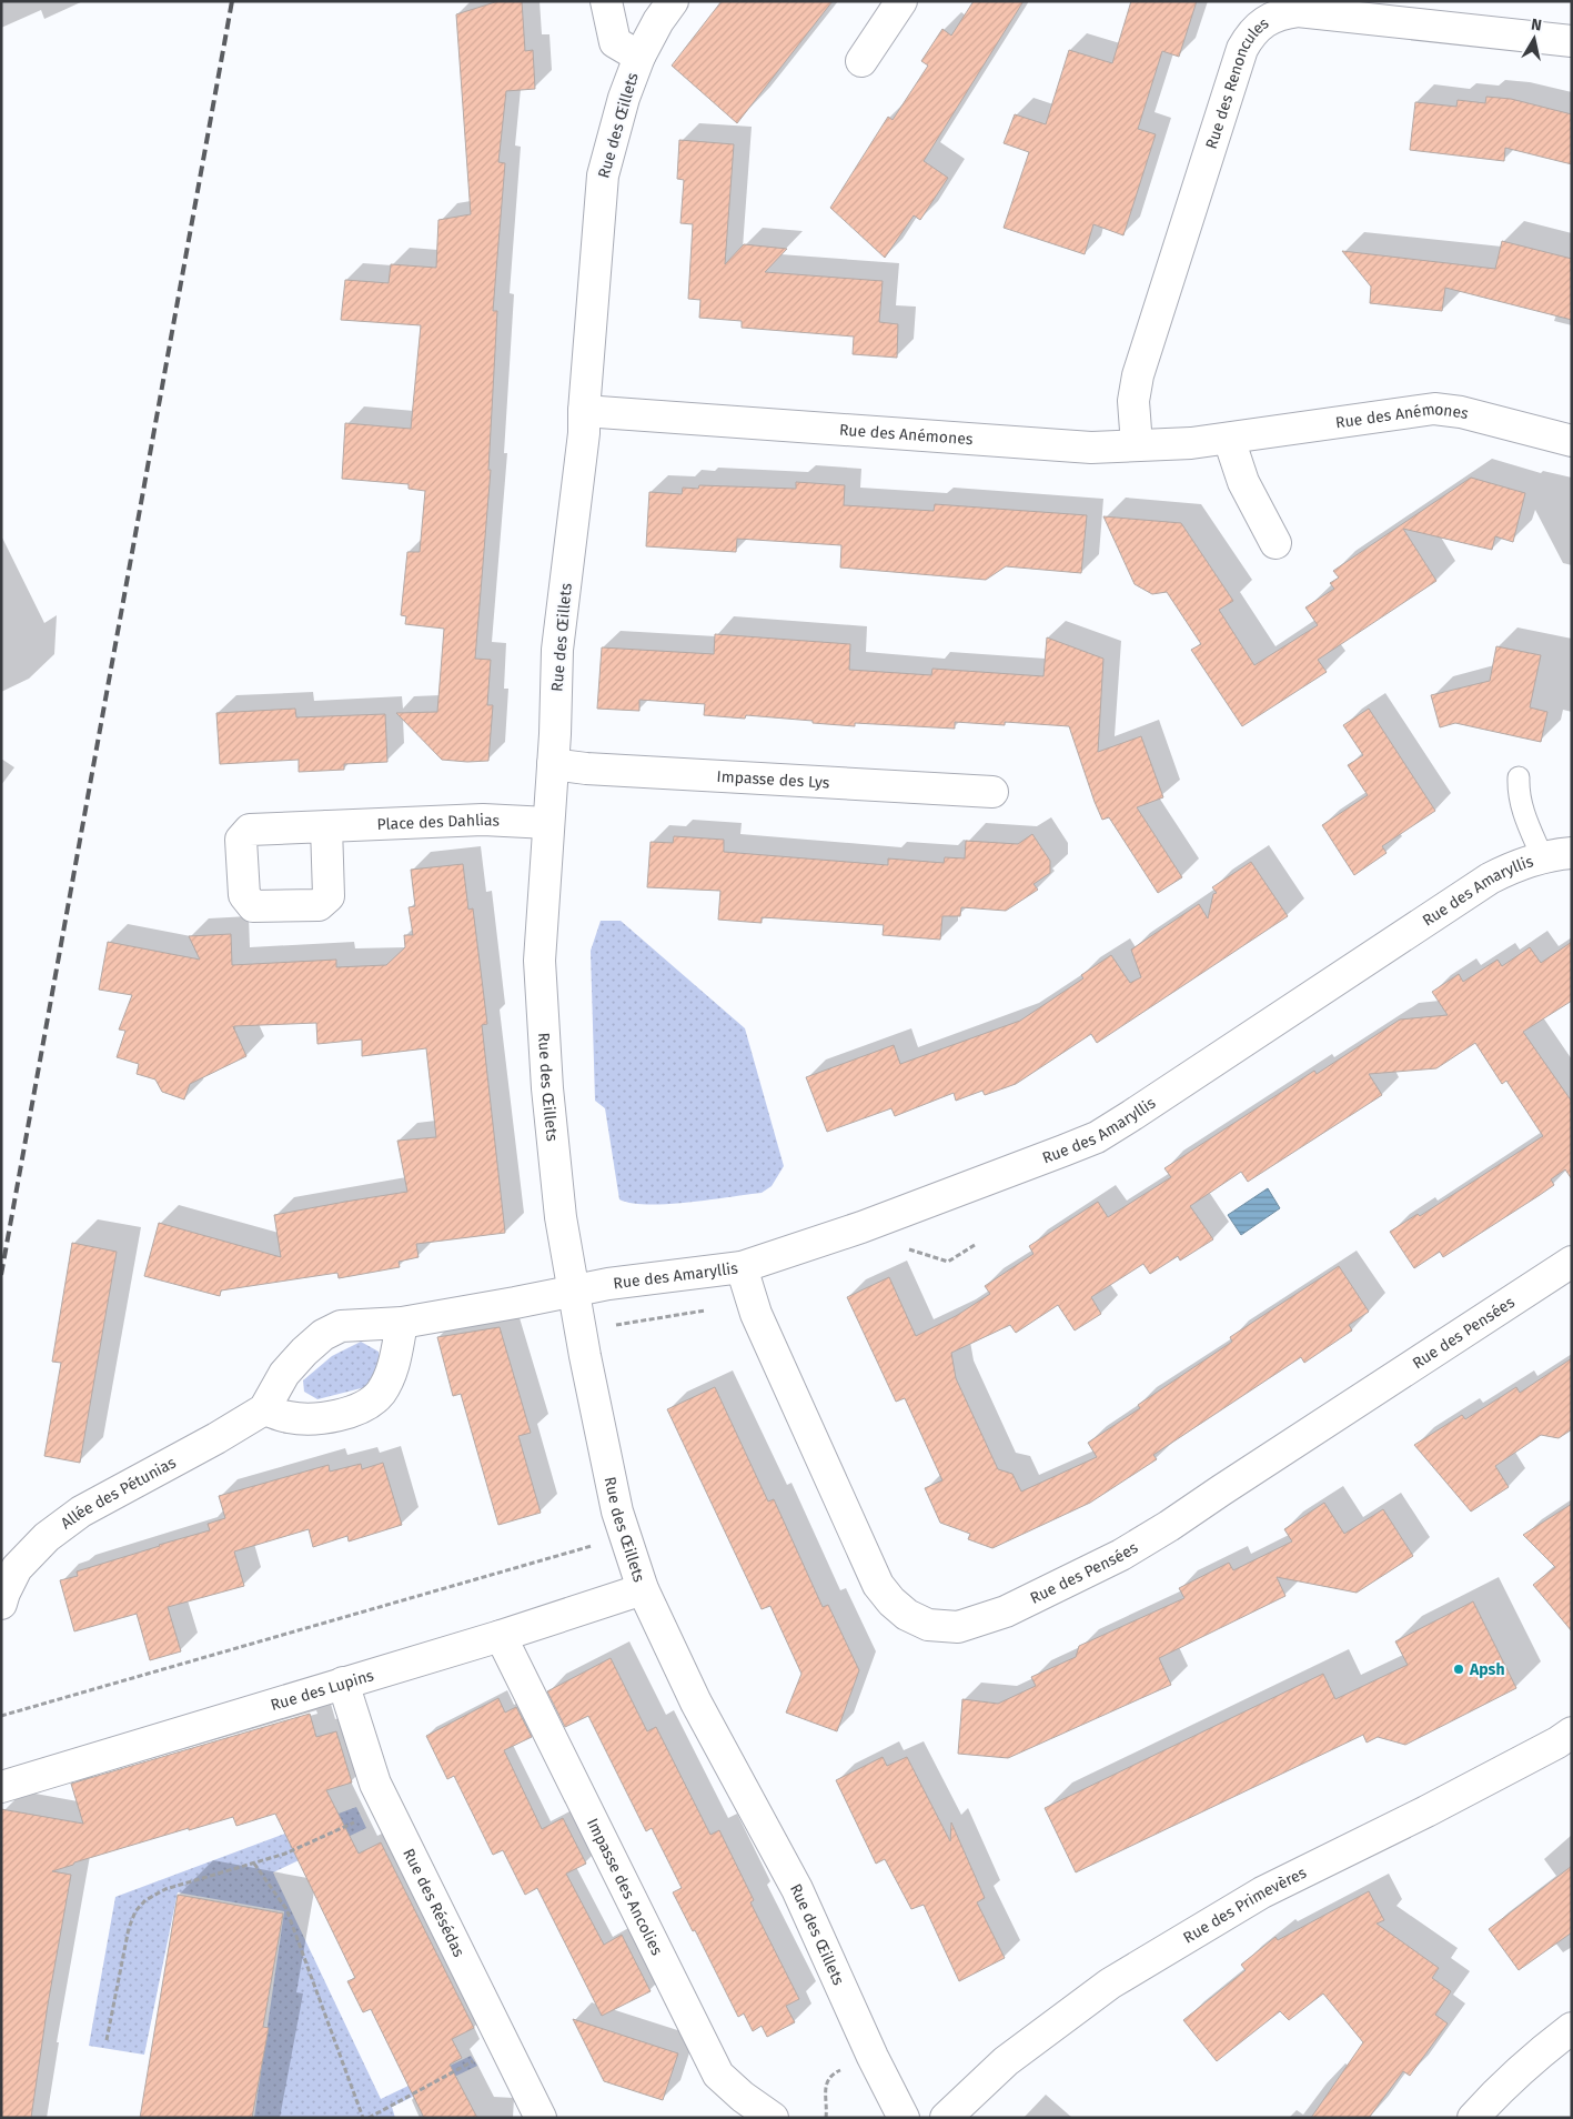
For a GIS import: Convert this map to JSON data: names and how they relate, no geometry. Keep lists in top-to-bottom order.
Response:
{
  "streets": {
    "street": [
      "Rue des Renoncules",
      "Rue des Œillets",
      "Rue des Anémones",
      "Impasse des Lys",
      "Place des Dahlias",
      "Rue des Amaryllis",
      "Rue des Pensées",
      "Allée des Pétunias",
      "Rue des Lupins",
      "Impasse des Ancolies",
      "Rue des Résédas",
      "Rue des Primevères"
    ]
  },
  "crossings": [
    ["Rue des Renoncules", "Rue des Anémones"],
    ["Rue des Œillets", "Rue des Anémones"],
    ["Rue des Œillets", "Impasse des Lys"],
    ["Rue des Œillets", "Place des Dahlias"],
    ["Rue des Œillets", "Rue des Amaryllis"],
    ["Rue des Œillets", "Allée des Pétunias"],
    ["Rue des Œillets", "Rue des Lupins"],
    ["Rue des Amaryllis", "Rue des Pensées"],
    ["Rue des Amaryllis", "Allée des Pétunias"],
    ["Rue des Lupins", "Impasse des Ancolies"],
    ["Rue des Lupins", "Rue des Résédas"]
  ],
  "places": ["Apsh"],
  "north": "top"
}
